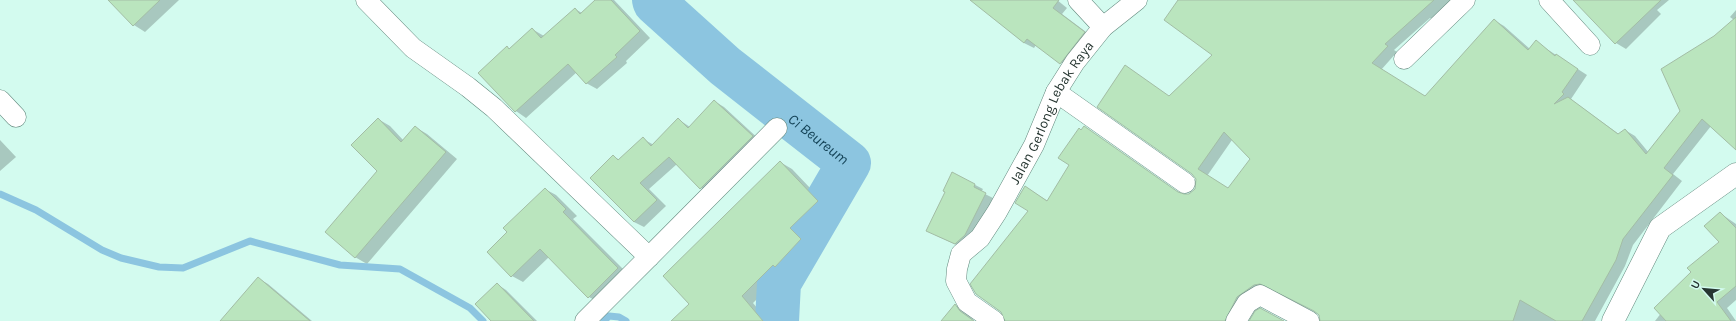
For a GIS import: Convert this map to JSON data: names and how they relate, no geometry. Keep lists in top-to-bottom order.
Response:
{
  "streets": {
    "street": ["Jalan Gerlong Lebak Raya"]
  },
  "water": ["Ci Beureum"],
  "north": "top left"
}
